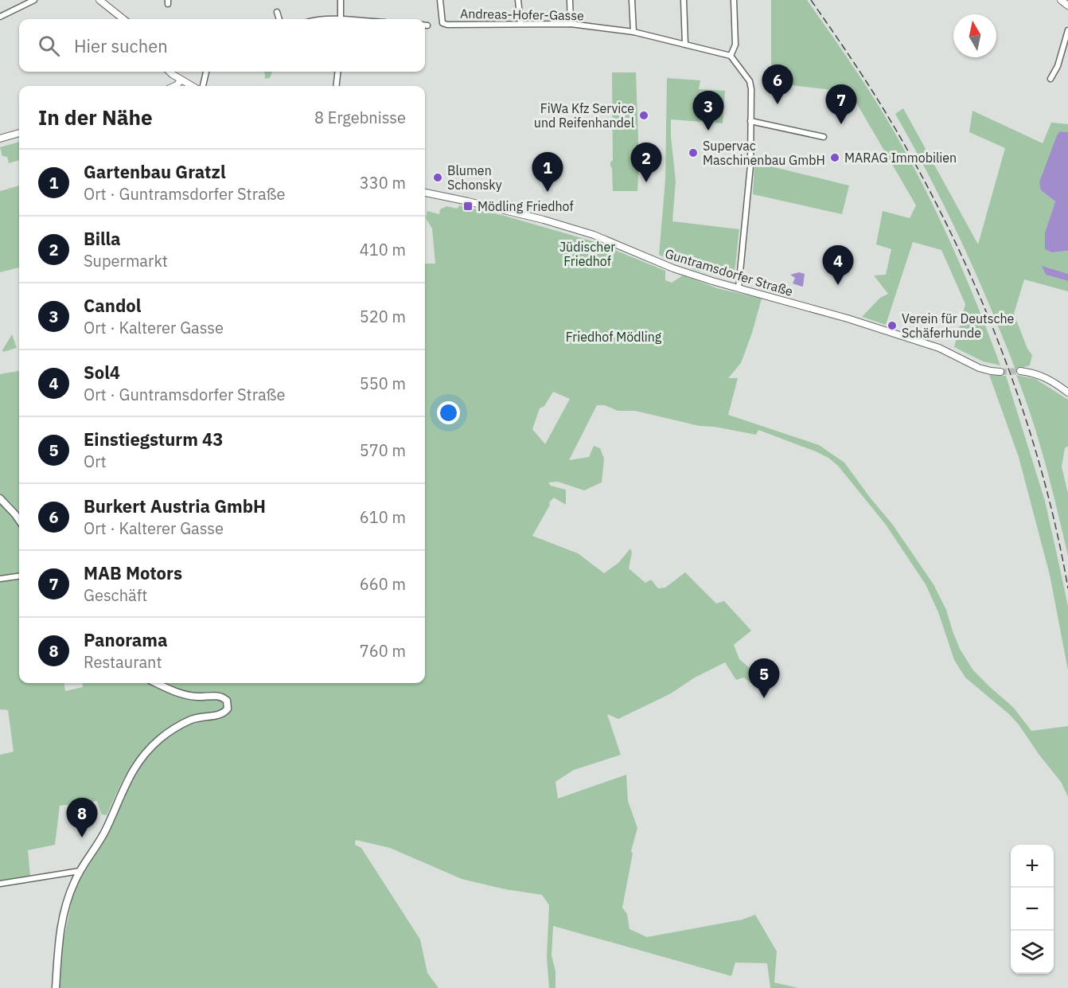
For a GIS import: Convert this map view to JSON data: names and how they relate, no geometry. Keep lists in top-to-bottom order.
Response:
{
  "streets": {
    "street": ["Andreas-Hofer-Gasse", "Guntramsdorfer Straße"]
  },
  "parks": ["Jüdischer Friedhof", "Friedhof Mödling"],
  "places": {
    "other": [
      "FiWa Kfz Service und Reifenhandel",
      "Supervac Maschinenbau GmbH",
      "MARAG Immobilien",
      "Blumen Schonsky",
      "Verein für Deutsche Schäferhunde"
    ],
    "transit": ["Mödling Friedhof"]
  },
  "north": "top",
  "page": {
    "search": "Hier suchen",
    "pins": [
      "6",
      "7",
      "3",
      "2",
      "1",
      "4",
      "5",
      "8"
    ],
    "heading": ["In der Nähe", "8 Ergebnisse"],
    "list": [
      {
        "mark": "1",
        "name": "Gartenbau Gratzl",
        "note": "Ort · Guntramsdorfer Straße",
        "value": "330 m"
      },
      {
        "mark": "2",
        "name": "Billa",
        "note": "Supermarkt",
        "value": "410 m"
      },
      {
        "mark": "3",
        "name": "Candol",
        "note": "Ort · Kalterer Gasse",
        "value": "520 m"
      },
      {
        "mark": "4",
        "name": "Sol4",
        "note": "Ort · Guntramsdorfer Straße",
        "value": "550 m"
      },
      {
        "mark": "5",
        "name": "Einstiegsturm 43",
        "note": "Ort",
        "value": "570 m"
      },
      {
        "mark": "6",
        "name": "Burkert Austria GmbH",
        "note": "Ort · Kalterer Gasse",
        "value": "610 m"
      },
      {
        "mark": "7",
        "name": "MAB Motors",
        "note": "Geschäft",
        "value": "660 m"
      },
      {
        "mark": "8",
        "name": "Panorama",
        "note": "Restaurant",
        "value": "760 m"
      }
    ],
    "map_buttons": ["+", "−"]
  }
}
